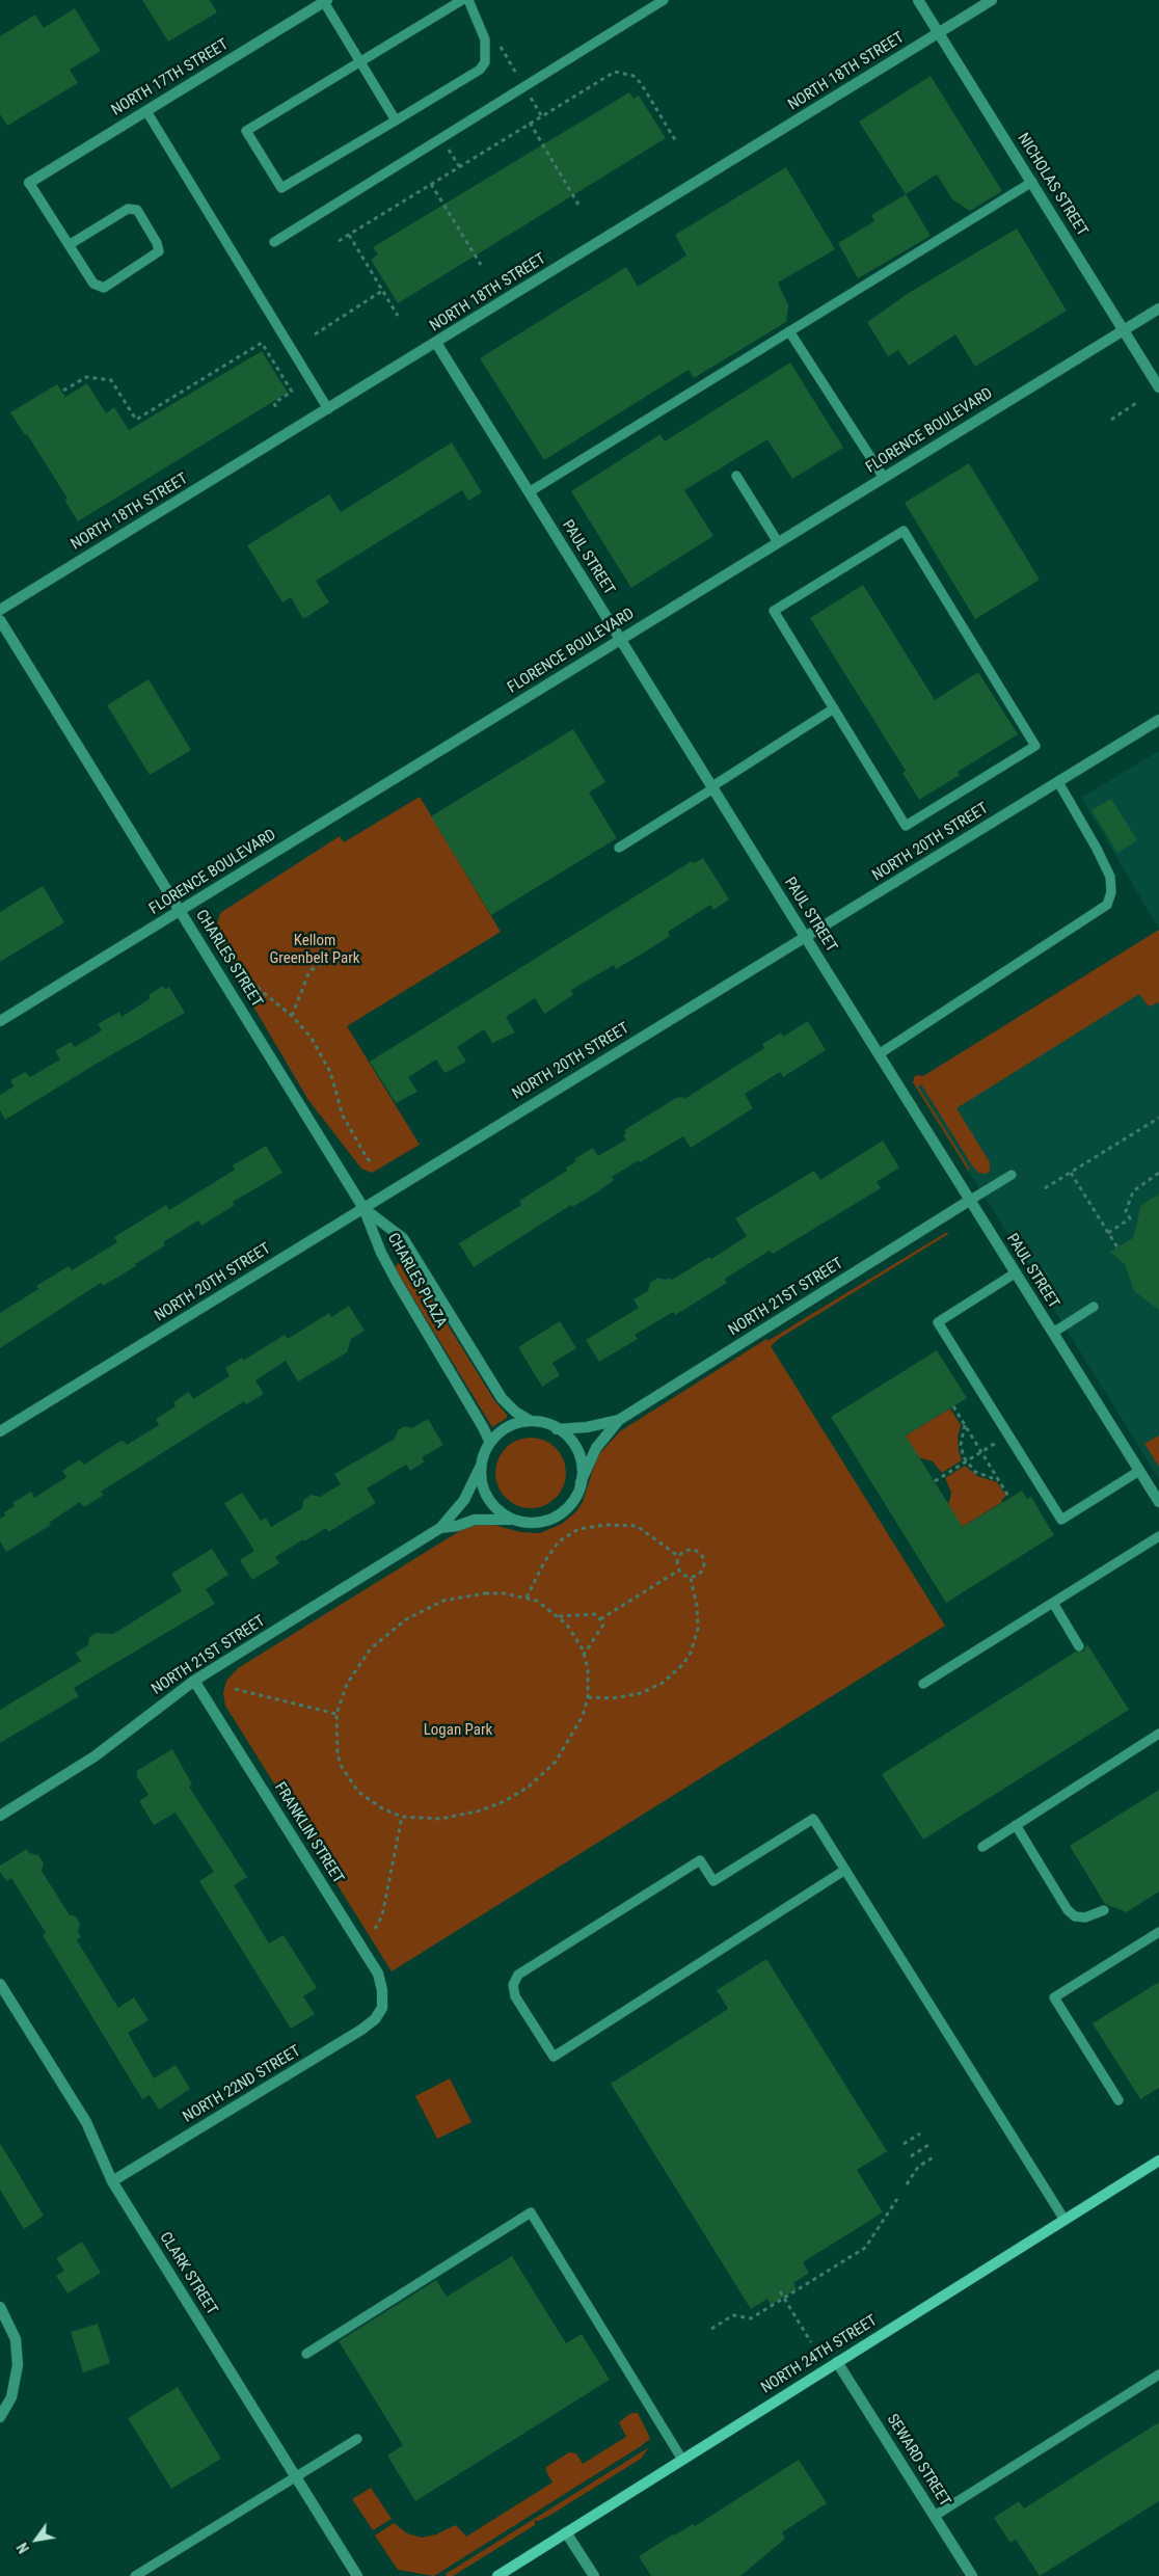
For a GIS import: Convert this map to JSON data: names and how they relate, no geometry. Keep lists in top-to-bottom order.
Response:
{
  "streets": {
    "main road": ["NORTH 24TH STREET"],
    "street": [
      "NORTH 18TH STREET",
      "NORTH 17TH STREET",
      "NICHOLAS STREET",
      "FLORENCE BOULEVARD",
      "PAUL STREET",
      "NORTH 20TH STREET",
      "CHARLES STREET",
      "CHARLES PLAZA",
      "NORTH 21ST STREET",
      "FRANKLIN STREET",
      "NORTH 22ND STREET",
      "CLARK STREET",
      "SEWARD STREET"
    ]
  },
  "crossings": [
    ["NORTH 18TH STREET", "NICHOLAS STREET"],
    ["NORTH 18TH STREET", "PAUL STREET"],
    ["NICHOLAS STREET", "FLORENCE BOULEVARD"],
    ["FLORENCE BOULEVARD", "PAUL STREET"],
    ["FLORENCE BOULEVARD", "CHARLES STREET"],
    ["PAUL STREET", "NORTH 20TH STREET"],
    ["PAUL STREET", "NORTH 21ST STREET"],
    ["NORTH 20TH STREET", "CHARLES STREET"],
    ["NORTH 20TH STREET", "CHARLES PLAZA"],
    ["CHARLES STREET", "CHARLES PLAZA"],
    ["NORTH 21ST STREET", "FRANKLIN STREET"],
    ["FRANKLIN STREET", "NORTH 22ND STREET"],
    ["NORTH 22ND STREET", "CLARK STREET"],
    ["NORTH 24TH STREET", "SEWARD STREET"]
  ],
  "parks": ["Kellom Greenbelt Park", "Logan Park"],
  "north": "bottom left"
}
